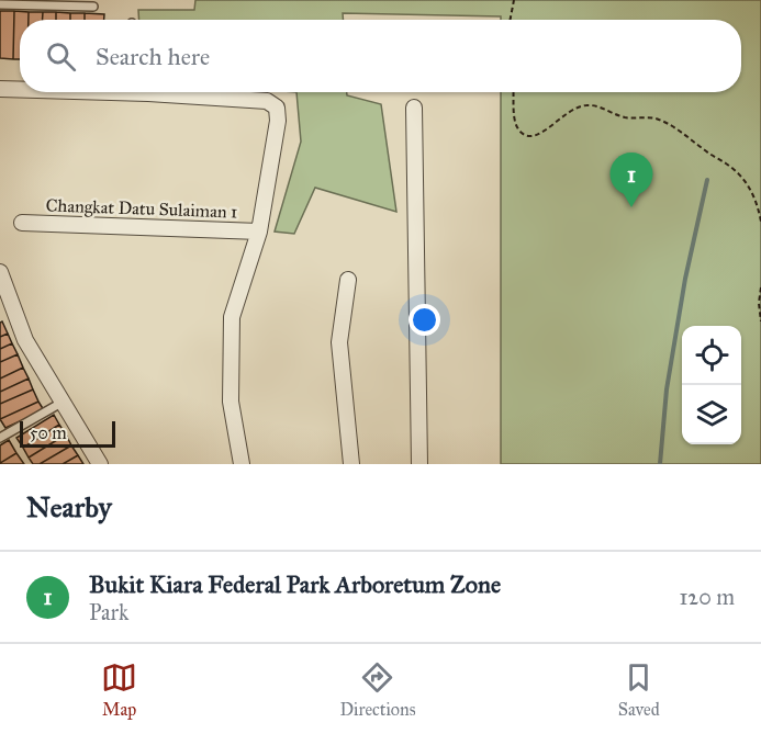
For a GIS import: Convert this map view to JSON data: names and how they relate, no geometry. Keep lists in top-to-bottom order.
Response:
{
  "streets": {
    "street": ["Changkat Datu Sulaiman 1"]
  },
  "scale_bar": "50 m",
  "page": {
    "search": "Search here",
    "pins": "1",
    "scale": "50 m",
    "heading": "Nearby",
    "list": [
      {
        "mark": "1",
        "name": "Bukit Kiara Federal Park Arboretum Zone",
        "note": "Park",
        "value": "120 m"
      }
    ],
    "nav": ["Map", "Directions", "Saved"]
  }
}
